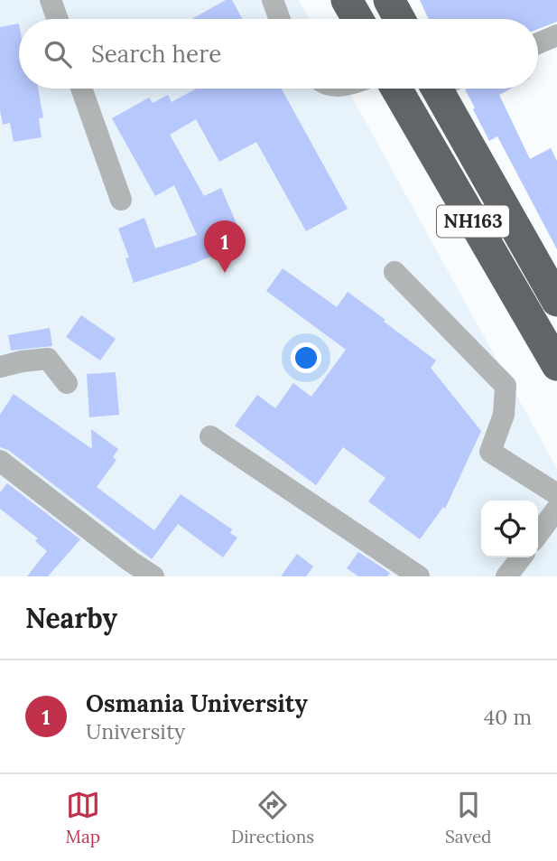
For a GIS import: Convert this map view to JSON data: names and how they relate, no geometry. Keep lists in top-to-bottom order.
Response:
{
  "streets": {
    "highway": ["NH163"]
  },
  "page": {
    "search": "Search here",
    "pins": "1",
    "heading": "Nearby",
    "list": [
      {
        "mark": "1",
        "name": "Osmania University",
        "note": "University",
        "value": "40 m"
      }
    ],
    "nav": ["Map", "Directions", "Saved"]
  }
}
